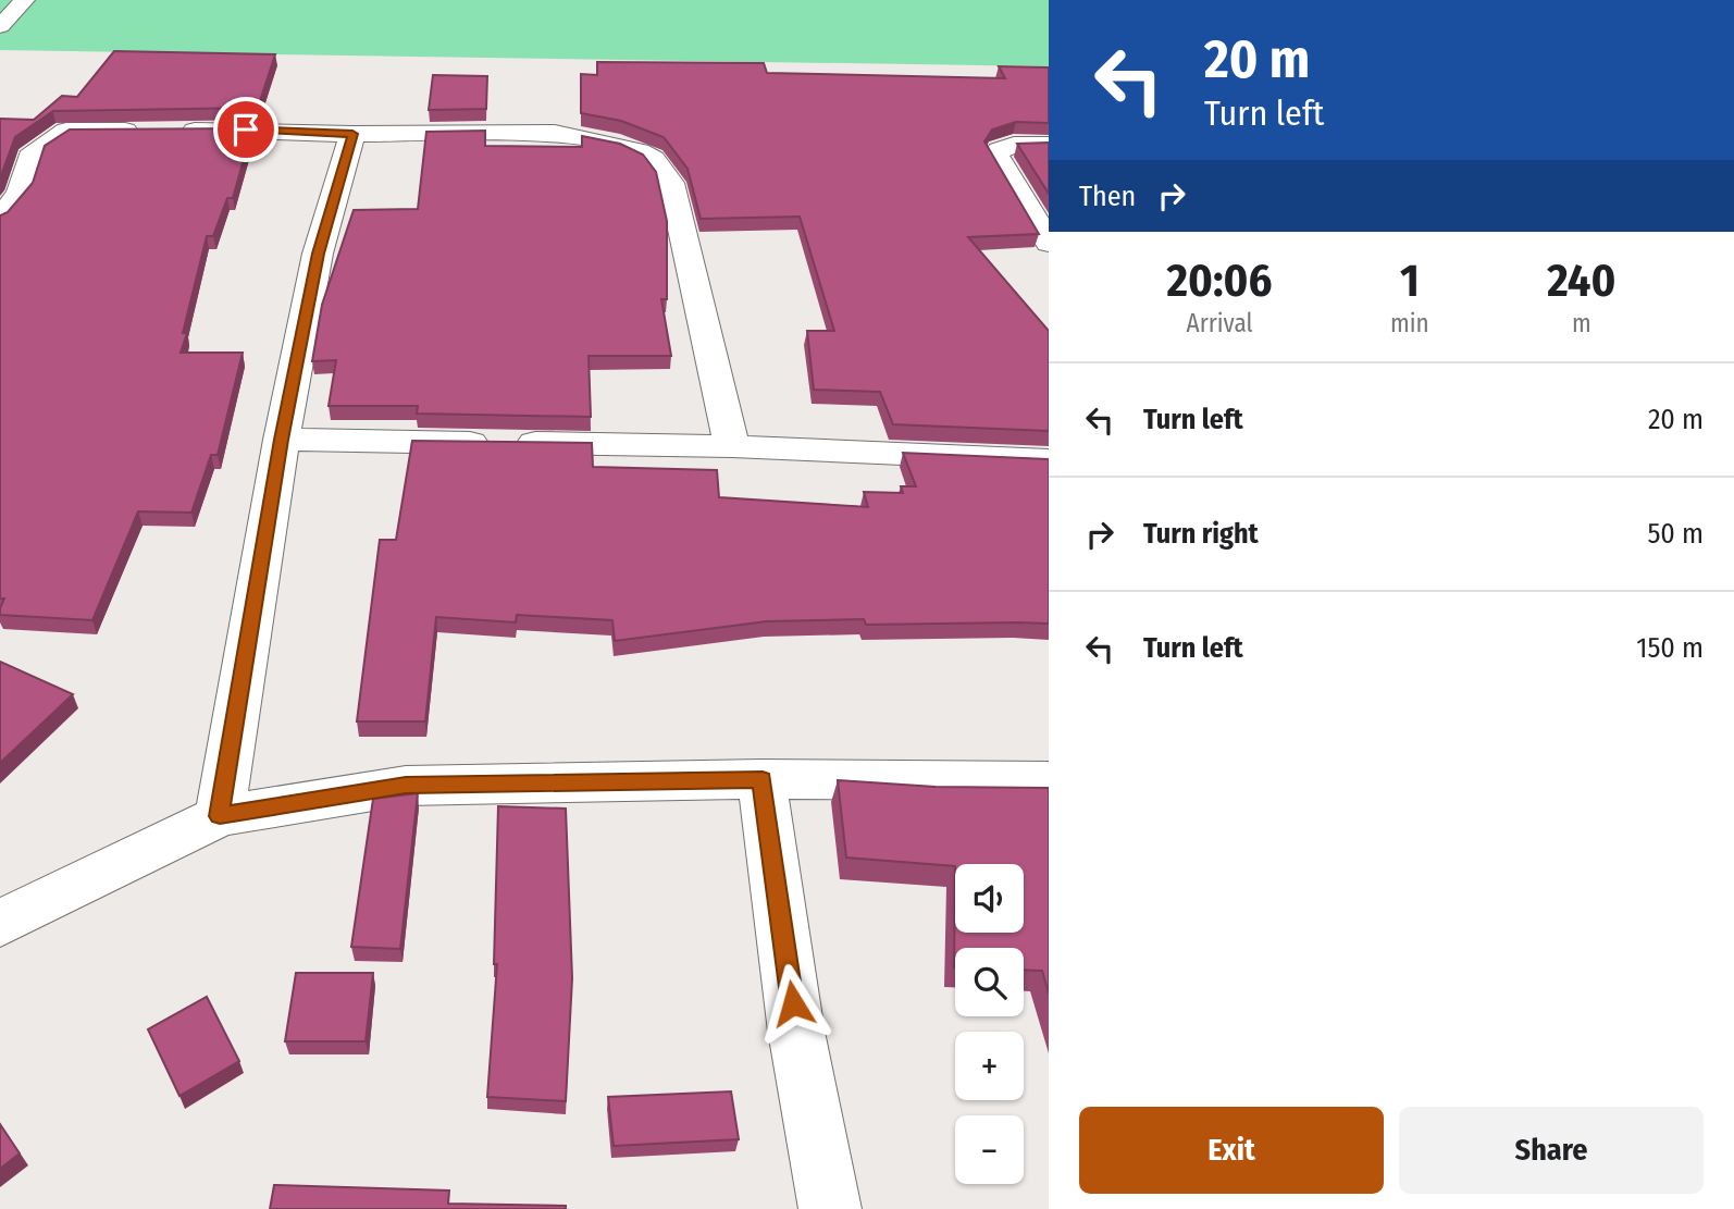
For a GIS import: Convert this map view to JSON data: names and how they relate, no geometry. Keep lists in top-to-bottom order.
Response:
{
  "page": {
    "turn": ["20 m", "Turn left"],
    "then": "Then",
    "eta": [
      "20:06",
      "Arrival",
      "1",
      "min",
      "240",
      "m"
    ],
    "list": [
      {
        "name": "Turn left",
        "value": "20 m"
      },
      {
        "name": "Turn right",
        "value": "50 m"
      },
      {
        "name": "Turn left",
        "value": "150 m"
      }
    ],
    "map_buttons": ["+", "−"],
    "buttons": ["Exit", "Share"]
  }
}
